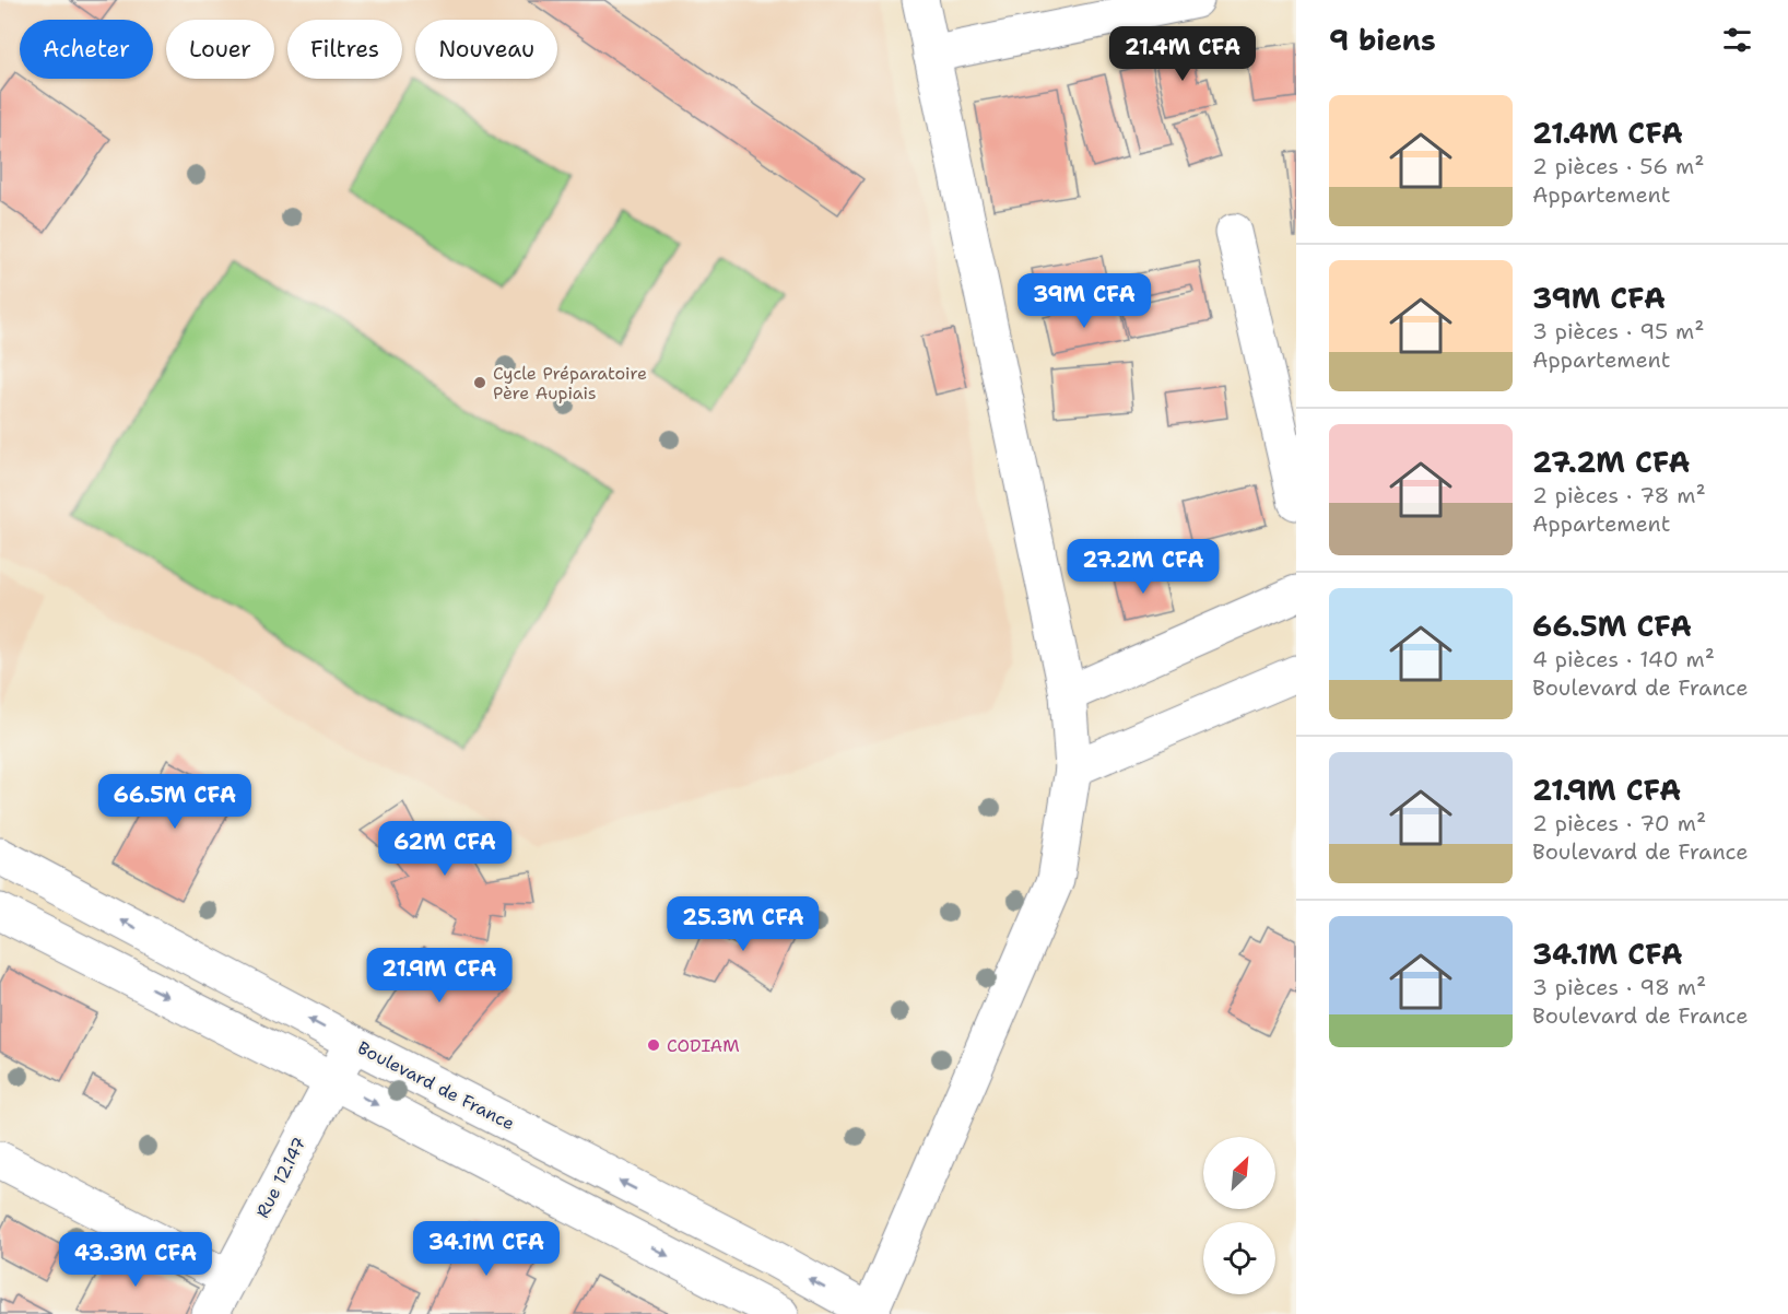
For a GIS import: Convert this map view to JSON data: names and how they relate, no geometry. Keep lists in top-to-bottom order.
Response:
{
  "streets": {
    "street": ["Boulevard de France", "Rue 12.147"]
  },
  "crossings": [
    ["Boulevard de France", "Rue 12.147"]
  ],
  "places": ["Cycle Préparatoire Père Aupiais", "CODIAM"],
  "north": "top right",
  "page": {
    "heading": "9 biens",
    "chip": [
      "Acheter",
      "Louer",
      "Filtres",
      "Nouveau"
    ],
    "price": [
      "21.4M CFA",
      "39M CFA",
      "27.2M CFA",
      "66.5M CFA",
      "62M CFA",
      "25.3M CFA",
      "21.9M CFA",
      "34.1M CFA",
      "43.3M CFA"
    ],
    "list": [
      {
        "name": "21.4M CFA",
        "note": "2 pièces · 56 m² · Appartement"
      },
      {
        "name": "39M CFA",
        "note": "3 pièces · 95 m² · Appartement"
      },
      {
        "name": "27.2M CFA",
        "note": "2 pièces · 78 m² · Appartement"
      },
      {
        "name": "66.5M CFA",
        "note": "4 pièces · 140 m² · Boulevard de France"
      },
      {
        "name": "21.9M CFA",
        "note": "2 pièces · 70 m² · Boulevard de France"
      },
      {
        "name": "34.1M CFA",
        "note": "3 pièces · 98 m² · Boulevard de France"
      }
    ]
  }
}
